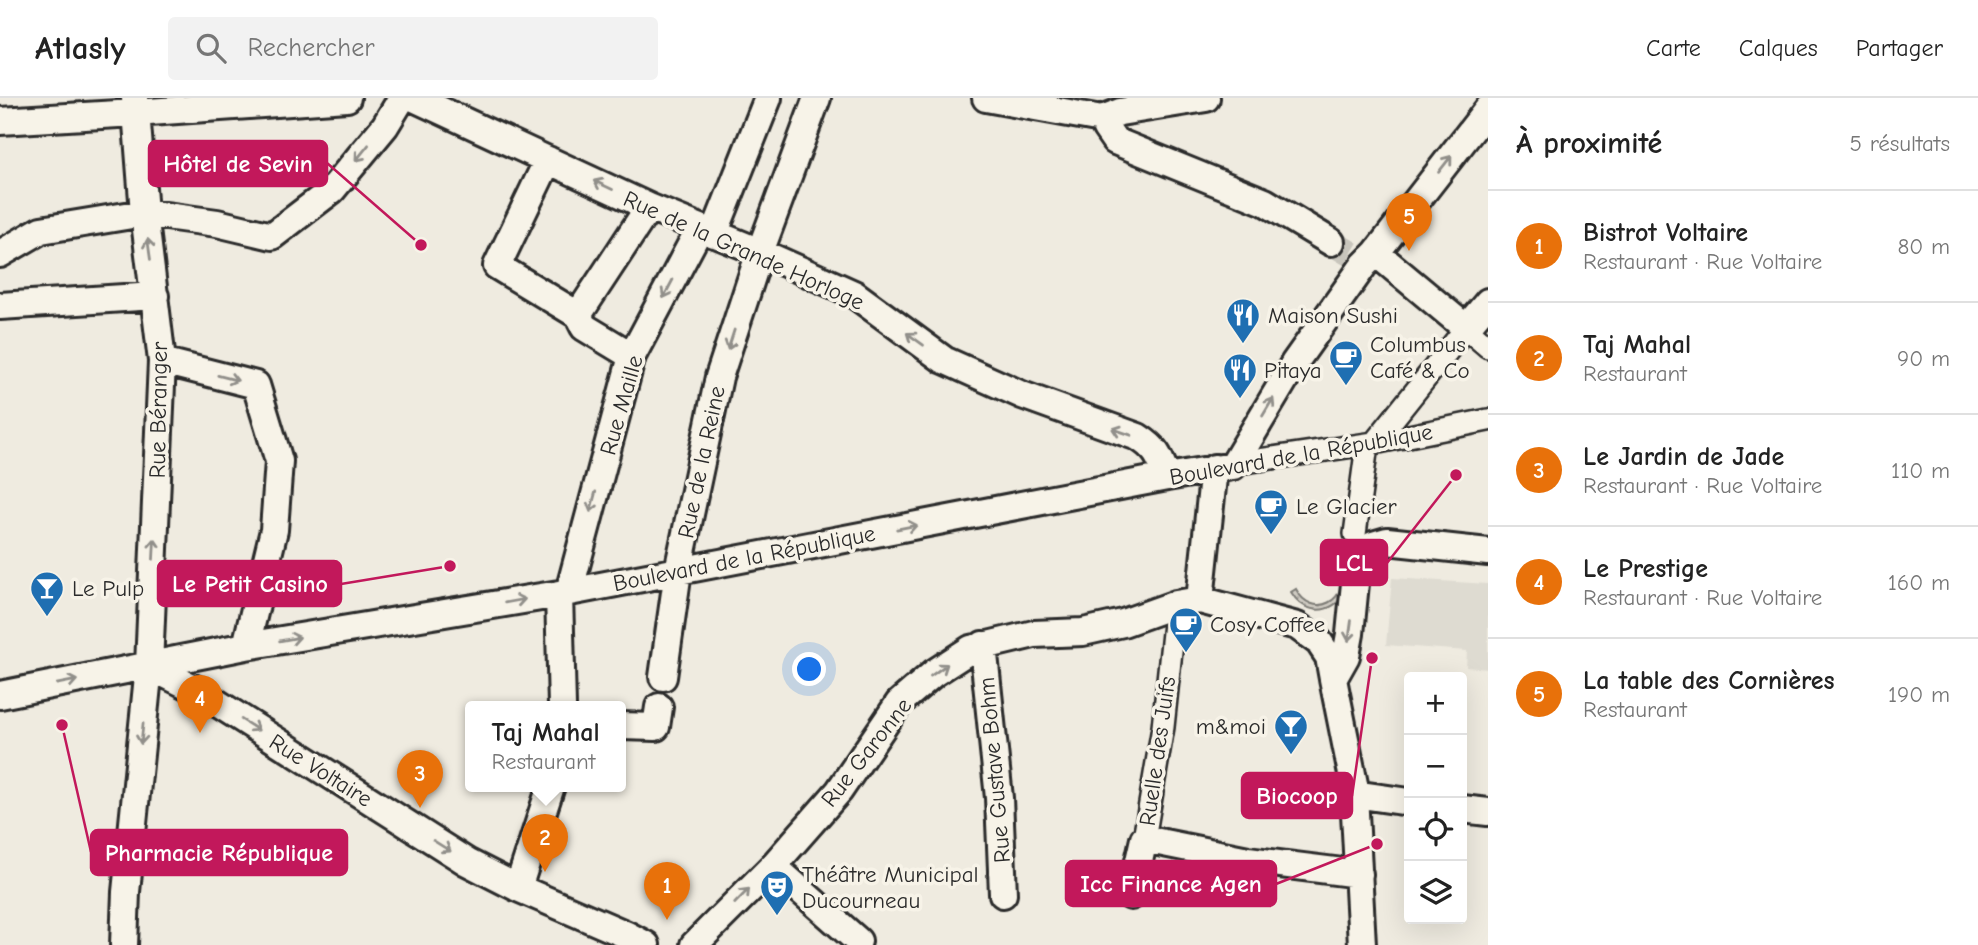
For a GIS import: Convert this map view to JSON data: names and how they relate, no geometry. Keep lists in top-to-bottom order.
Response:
{
  "streets": {
    "street": [
      "Rue de la Grande Horloge",
      "Rue Maille",
      "Rue Béranger",
      "Boulevard de la République",
      "Rue de la Reine",
      "Ruelle des Juifs",
      "Rue Garonne",
      "Rue Voltaire",
      "Rue Gustave Bohm"
    ]
  },
  "crossings": [
    ["Rue de la Grande Horloge", "Rue Maille"],
    ["Rue de la Grande Horloge", "Boulevard de la République"],
    ["Rue de la Grande Horloge", "Rue de la Reine"],
    ["Rue Maille", "Boulevard de la République"],
    ["Rue Béranger", "Boulevard de la République"],
    ["Rue Béranger", "Rue Voltaire"],
    ["Boulevard de la République", "Rue de la Reine"],
    ["Boulevard de la République", "Rue Voltaire"],
    ["Ruelle des Juifs", "Rue Garonne"],
    ["Rue Garonne", "Rue Gustave Bohm"]
  ],
  "one_way": [
    "Rue de la Grande Horloge",
    "Boulevard de la République",
    "Rue Garonne",
    "Rue Voltaire"
  ],
  "places": {
    "other": [
      "Hôtel de Sevin",
      "LCL",
      "Le Petit Casino",
      "Biocoop",
      "Pharmacie République",
      "Icc Finance Agen"
    ],
    "restaurant": ["Maison Sushi", "Pitaya"],
    "cafe": ["Columbus Café & Co", "Le Glacier", "Cosy Coffee"],
    "bar": ["Le Pulp", "m&moi"],
    "theatre": ["Théâtre Municipal Ducourneau"]
  },
  "page": {
    "header": "Atlasly",
    "search": "Rechercher",
    "nav": ["Carte", "Calques", "Partager"],
    "heading": ["À proximité", "5 résultats"],
    "list": [
      {
        "mark": "1",
        "name": "Bistrot Voltaire",
        "note": "Restaurant · Rue Voltaire",
        "value": "80 m"
      },
      {
        "mark": "2",
        "name": "Taj Mahal",
        "note": "Restaurant",
        "value": "90 m"
      },
      {
        "mark": "3",
        "name": "Le Jardin de Jade",
        "note": "Restaurant · Rue Voltaire",
        "value": "110 m"
      },
      {
        "mark": "4",
        "name": "Le Prestige",
        "note": "Restaurant · Rue Voltaire",
        "value": "160 m"
      },
      {
        "mark": "5",
        "name": "La table des Cornières",
        "note": "Restaurant",
        "value": "190 m"
      }
    ],
    "pins": [
      "5",
      "4",
      "3",
      "2",
      "1"
    ],
    "map_buttons": ["+", "−"],
    "popup": ["Taj Mahal", "Restaurant"]
  }
}
